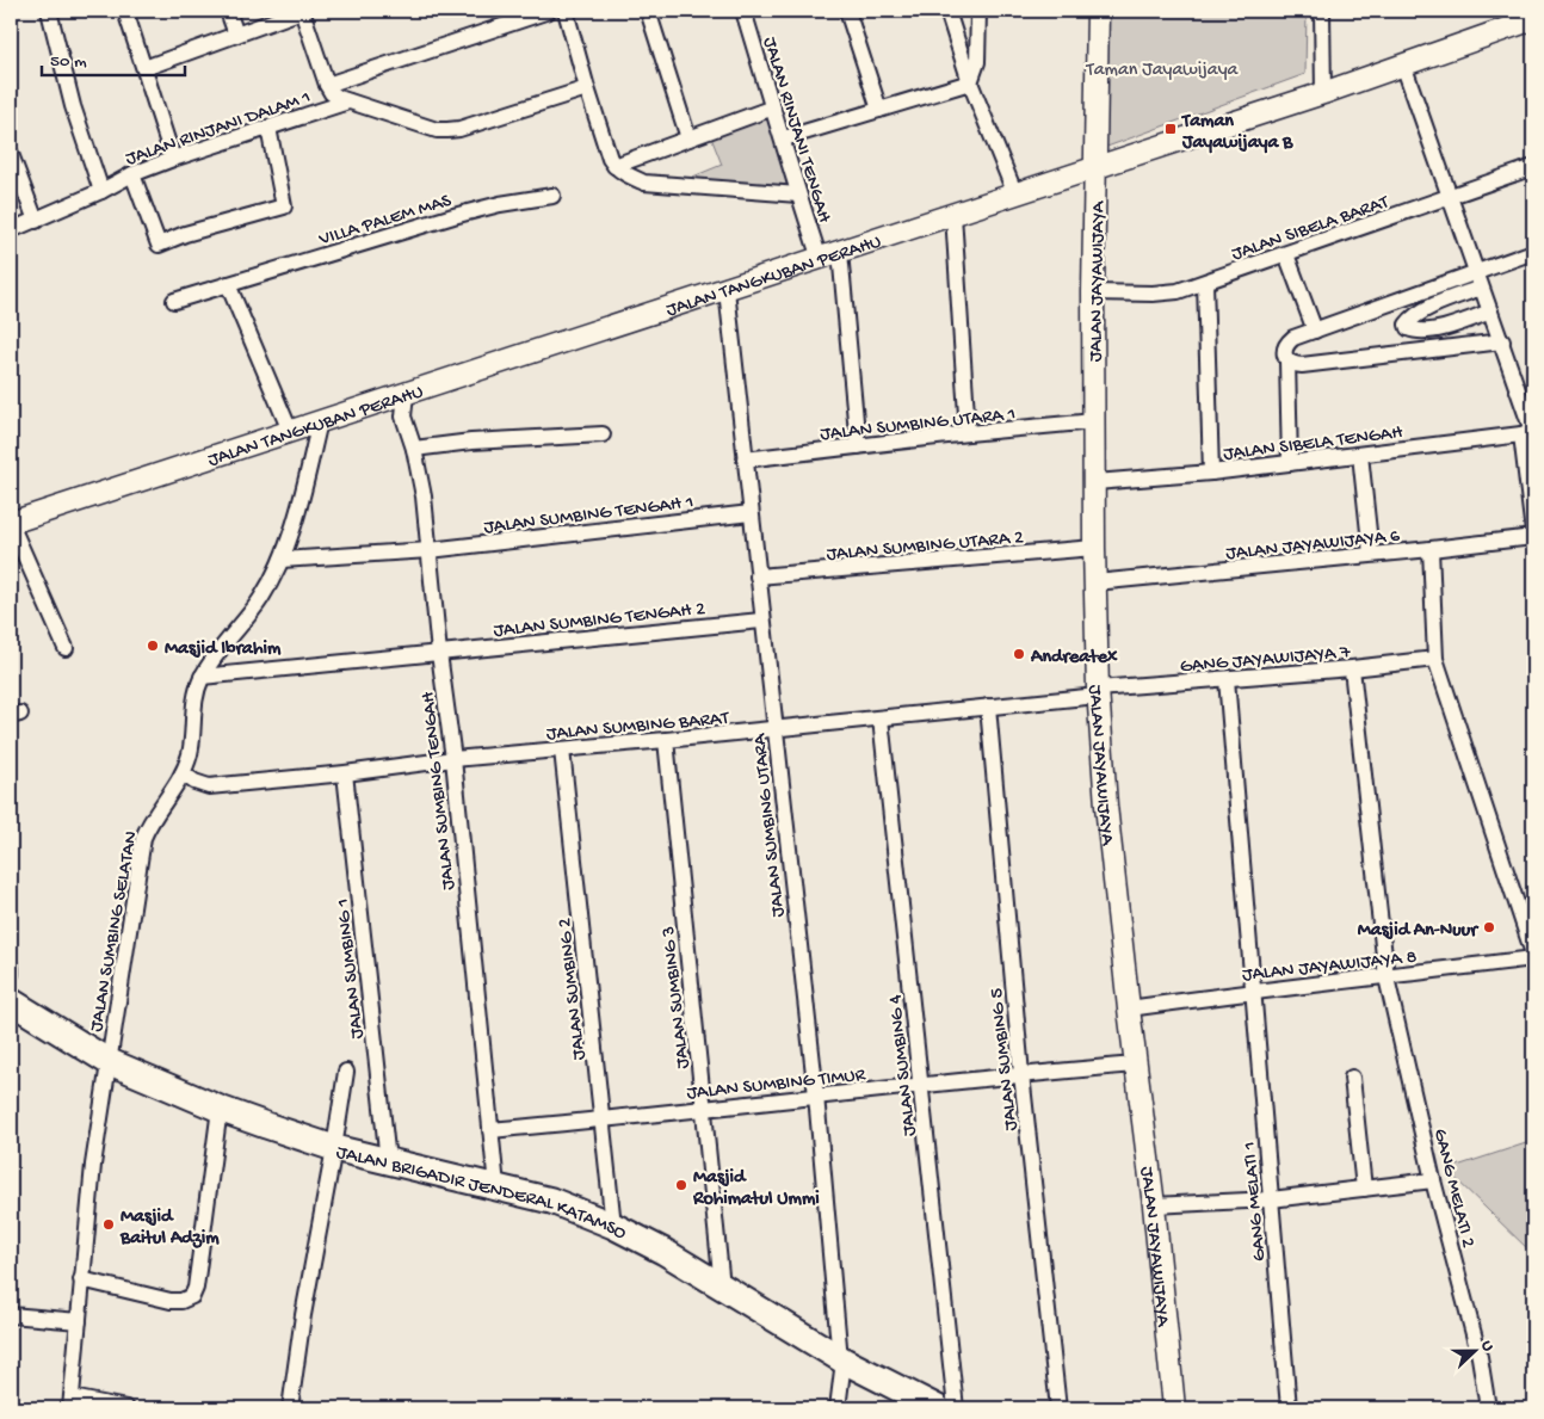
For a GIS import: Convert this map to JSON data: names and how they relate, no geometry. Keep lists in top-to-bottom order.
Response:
{
  "streets": {
    "highway": ["JALAN BRIGADIR JENDERAL KATAMSO"],
    "main road": ["JALAN TANGKUBAN PERAHU", "JALAN JAYAWIJAYA"],
    "street": [
      "JALAN RINJANI DALAM 1",
      "JALAN RINJANI TENGAH",
      "VILLA PALEM MAS",
      "JALAN SIBELA BARAT",
      "JALAN SUMBING UTARA 1",
      "JALAN SIBELA TENGAH",
      "JALAN SUMBING TENGAH 1",
      "JALAN JAYAWIJAYA 6",
      "JALAN SUMBING UTARA 2",
      "JALAN SUMBING TENGAH 2",
      "GANG JAYAWIJAYA 7",
      "JALAN SUMBING BARAT",
      "JALAN SUMBING TENGAH",
      "JALAN SUMBING UTARA",
      "JALAN SUMBING SELATAN",
      "JALAN JAYAWIJAYA 8",
      "JALAN SUMBING 1",
      "JALAN SUMBING 2",
      "JALAN SUMBING 3",
      "JALAN SUMBING 5",
      "JALAN SUMBING 4",
      "JALAN SUMBING TIMUR",
      "GANG MELATI 2",
      "GANG MELATI 1"
    ]
  },
  "crossings": [
    ["JALAN RINJANI TENGAH", "JALAN TANGKUBAN PERAHU"],
    ["JALAN RINJANI TENGAH", "JALAN SUMBING UTARA 1"],
    ["JALAN SIBELA BARAT", "JALAN JAYAWIJAYA"],
    ["JALAN TANGKUBAN PERAHU", "JALAN JAYAWIJAYA"],
    ["JALAN TANGKUBAN PERAHU", "JALAN SUMBING TENGAH"],
    ["JALAN TANGKUBAN PERAHU", "JALAN SUMBING UTARA"],
    ["JALAN TANGKUBAN PERAHU", "JALAN SUMBING SELATAN"],
    ["JALAN JAYAWIJAYA", "JALAN SUMBING UTARA 1"],
    ["JALAN JAYAWIJAYA", "JALAN SIBELA TENGAH"],
    ["JALAN JAYAWIJAYA", "JALAN JAYAWIJAYA 6"],
    ["JALAN JAYAWIJAYA", "JALAN SUMBING UTARA 2"],
    ["JALAN JAYAWIJAYA", "GANG JAYAWIJAYA 7"],
    ["JALAN JAYAWIJAYA", "JALAN SUMBING BARAT"],
    ["JALAN JAYAWIJAYA", "JALAN JAYAWIJAYA 8"],
    ["JALAN JAYAWIJAYA", "JALAN SUMBING TIMUR"],
    ["JALAN SUMBING UTARA 1", "JALAN SUMBING UTARA"],
    ["JALAN SUMBING TENGAH 1", "JALAN SUMBING TENGAH"],
    ["JALAN SUMBING TENGAH 1", "JALAN SUMBING UTARA"],
    ["JALAN SUMBING TENGAH 1", "JALAN SUMBING SELATAN"],
    ["JALAN SUMBING UTARA 2", "JALAN SUMBING UTARA"],
    ["JALAN SUMBING TENGAH 2", "JALAN SUMBING TENGAH"],
    ["JALAN SUMBING TENGAH 2", "JALAN SUMBING UTARA"],
    ["JALAN SUMBING TENGAH 2", "JALAN SUMBING SELATAN"],
    ["GANG JAYAWIJAYA 7", "JALAN SUMBING BARAT"],
    ["GANG JAYAWIJAYA 7", "GANG MELATI 2"],
    ["GANG JAYAWIJAYA 7", "GANG MELATI 1"],
    ["JALAN SUMBING BARAT", "JALAN SUMBING TENGAH"],
    ["JALAN SUMBING BARAT", "JALAN SUMBING UTARA"],
    ["JALAN SUMBING BARAT", "JALAN SUMBING SELATAN"],
    ["JALAN SUMBING BARAT", "JALAN SUMBING 1"],
    ["JALAN SUMBING BARAT", "JALAN SUMBING 2"],
    ["JALAN SUMBING BARAT", "JALAN SUMBING 3"],
    ["JALAN SUMBING BARAT", "JALAN SUMBING 5"],
    ["JALAN SUMBING BARAT", "JALAN SUMBING 4"],
    ["JALAN SUMBING TENGAH", "JALAN SUMBING TIMUR"],
    ["JALAN SUMBING TENGAH", "JALAN BRIGADIR JENDERAL KATAMSO"],
    ["JALAN SUMBING UTARA", "JALAN SUMBING TIMUR"],
    ["JALAN SUMBING UTARA", "JALAN BRIGADIR JENDERAL KATAMSO"],
    ["JALAN SUMBING SELATAN", "JALAN BRIGADIR JENDERAL KATAMSO"],
    ["JALAN JAYAWIJAYA 8", "GANG MELATI 2"],
    ["JALAN JAYAWIJAYA 8", "GANG MELATI 1"],
    ["JALAN SUMBING 1", "JALAN BRIGADIR JENDERAL KATAMSO"],
    ["JALAN SUMBING 2", "JALAN SUMBING TIMUR"],
    ["JALAN SUMBING 2", "JALAN BRIGADIR JENDERAL KATAMSO"],
    ["JALAN SUMBING 3", "JALAN SUMBING TIMUR"],
    ["JALAN SUMBING 3", "JALAN BRIGADIR JENDERAL KATAMSO"],
    ["JALAN SUMBING 5", "JALAN SUMBING TIMUR"],
    ["JALAN SUMBING 4", "JALAN SUMBING TIMUR"]
  ],
  "parks": ["Taman Jayawijaya"],
  "places": {
    "transit": ["Taman Jayawijaya B"],
    "other": [
      "Masjid Ibrahim",
      "Andreatex",
      "Masjid An-Nuur",
      "Masjid Rohimatul Ummi",
      "Masjid Baitul Adzim"
    ]
  },
  "scale_bar": "50 m",
  "north": "right"
}
